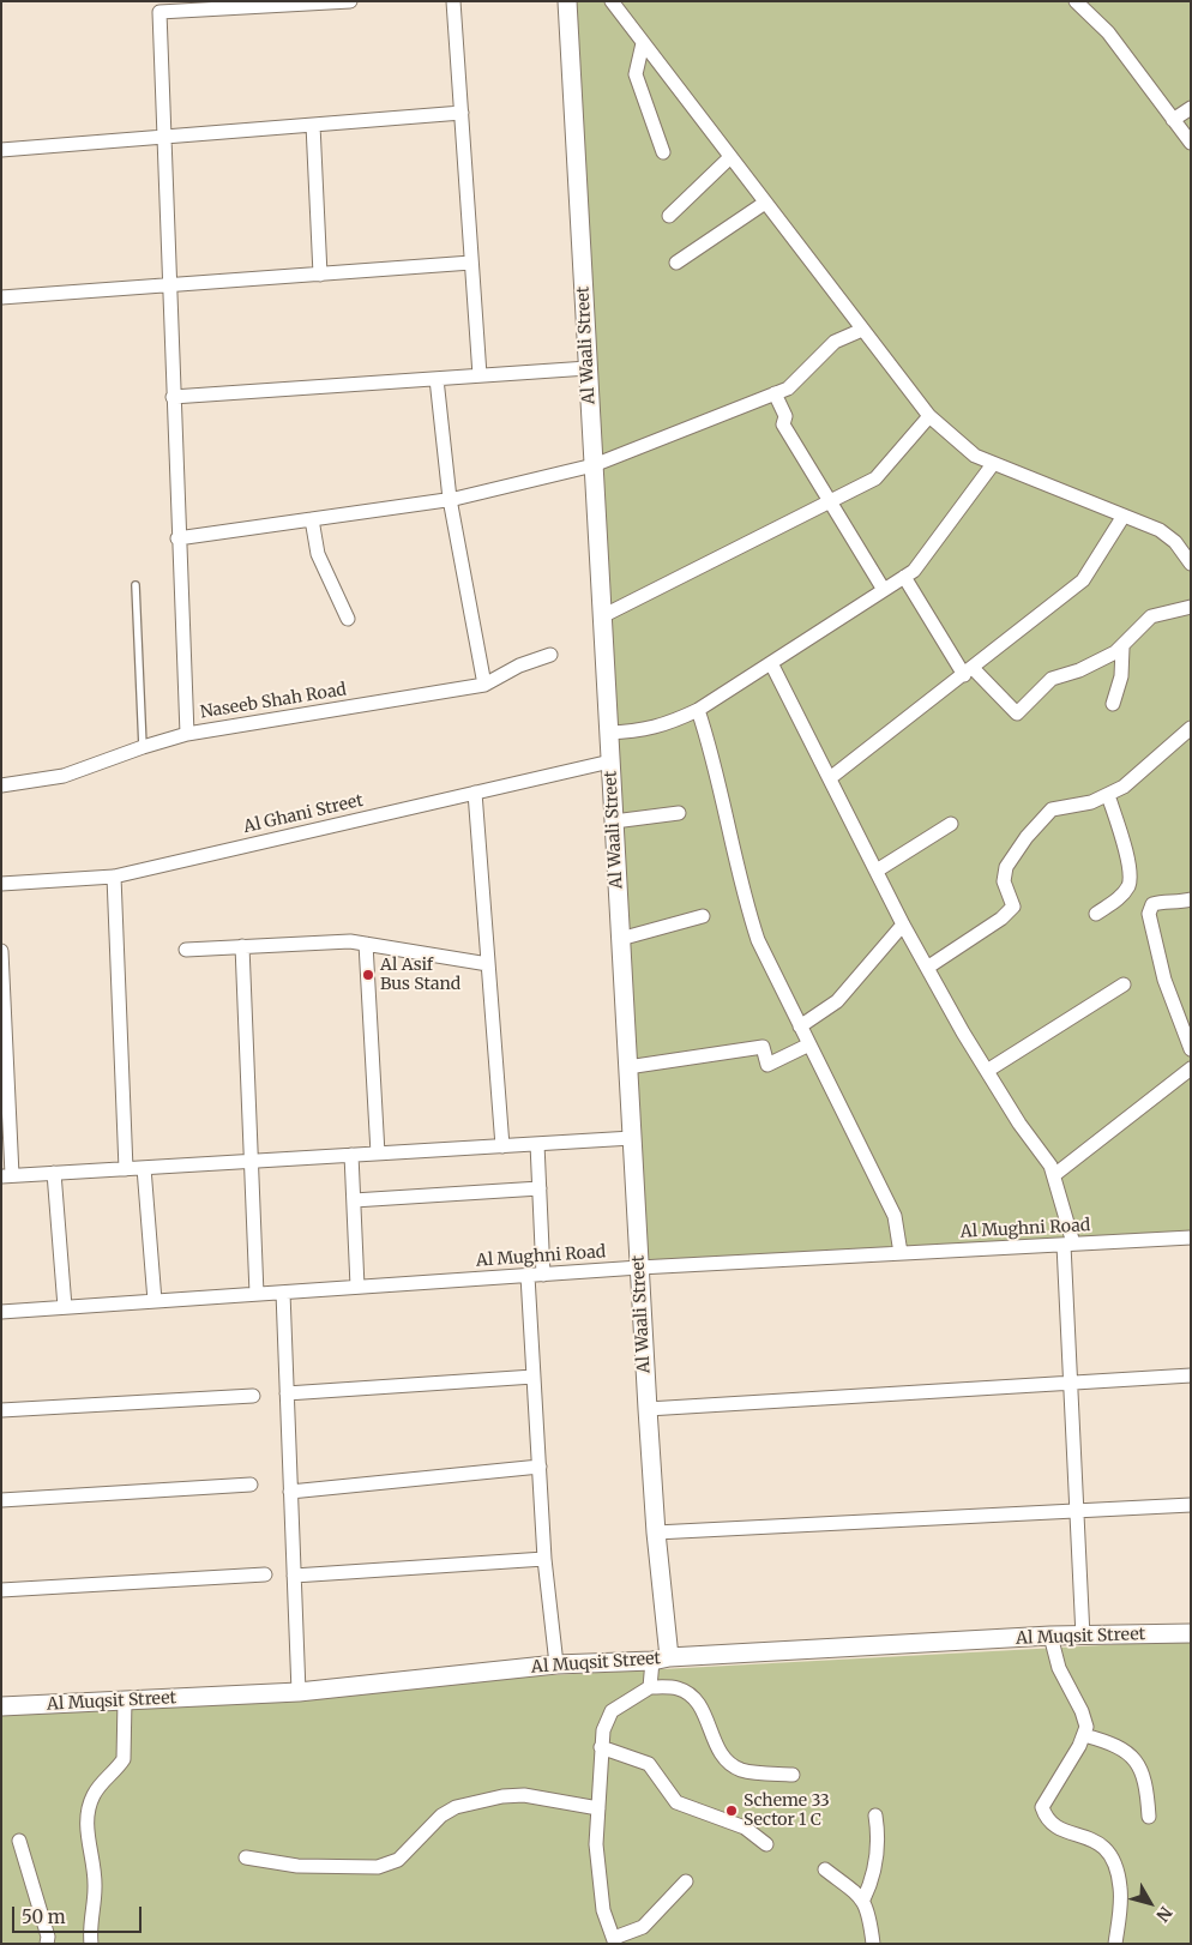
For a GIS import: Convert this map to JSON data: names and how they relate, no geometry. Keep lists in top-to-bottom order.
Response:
{
  "streets": {
    "street": [
      "Al Waali Street",
      "Naseeb Shah Road",
      "Al Ghani Street",
      "Al Mughni Road",
      "Al Muqsit Street"
    ]
  },
  "crossings": [
    ["Al Waali Street", "Al Ghani Street"],
    ["Al Waali Street", "Al Mughni Road"],
    ["Al Waali Street", "Al Muqsit Street"]
  ],
  "places": ["Al Asif Bus Stand", "Scheme 33 Sector 1 C"],
  "scale_bar": "50 m",
  "north": "bottom right"
}
